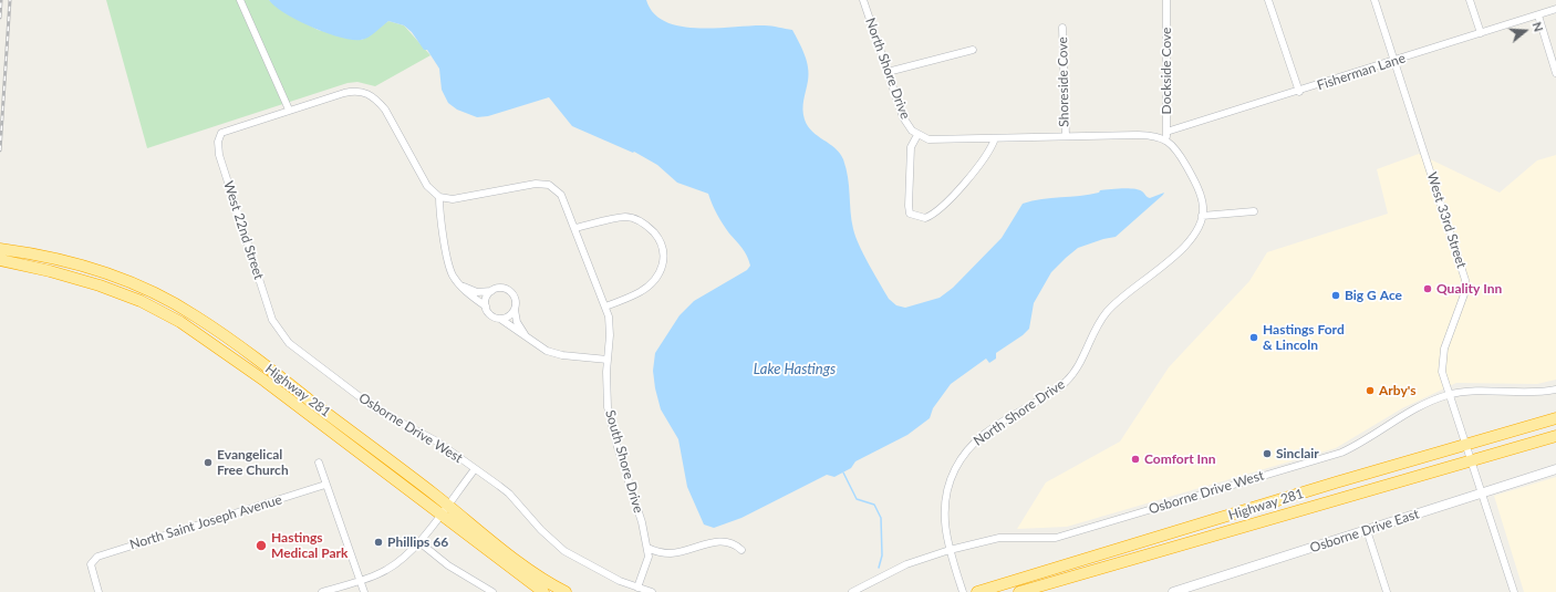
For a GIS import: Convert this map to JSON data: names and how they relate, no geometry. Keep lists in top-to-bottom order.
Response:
{
  "streets": {
    "highway": ["Highway 281"],
    "street": [
      "North Shore Drive",
      "Dockside Cove",
      "Fisherman Lane",
      "Shoreside Cove",
      "West 33rd Street",
      "West 22nd Street",
      "Osborne Drive West",
      "South Shore Drive",
      "North Saint Joseph Avenue",
      "Osborne Drive East"
    ]
  },
  "crossings": [
    ["North Shore Drive", "Dockside Cove"],
    ["North Shore Drive", "Shoreside Cove"],
    ["North Shore Drive", "Osborne Drive West"],
    ["Dockside Cove", "Fisherman Lane"],
    ["Fisherman Lane", "West 33rd Street"],
    ["West 33rd Street", "Highway 281"],
    ["West 33rd Street", "Osborne Drive West"],
    ["West 33rd Street", "Osborne Drive East"],
    ["West 22nd Street", "Osborne Drive West"],
    ["Osborne Drive West", "South Shore Drive"]
  ],
  "water": ["Lake Hastings"],
  "places": [
    "Quality Inn",
    "Big G Ace",
    "Hastings Ford & Lincoln",
    "Arby's",
    "Sinclair",
    "Comfort Inn",
    "Evangelical Free Church",
    "Phillips 66",
    "Hastings Medical Park"
  ],
  "north": "right"
}
